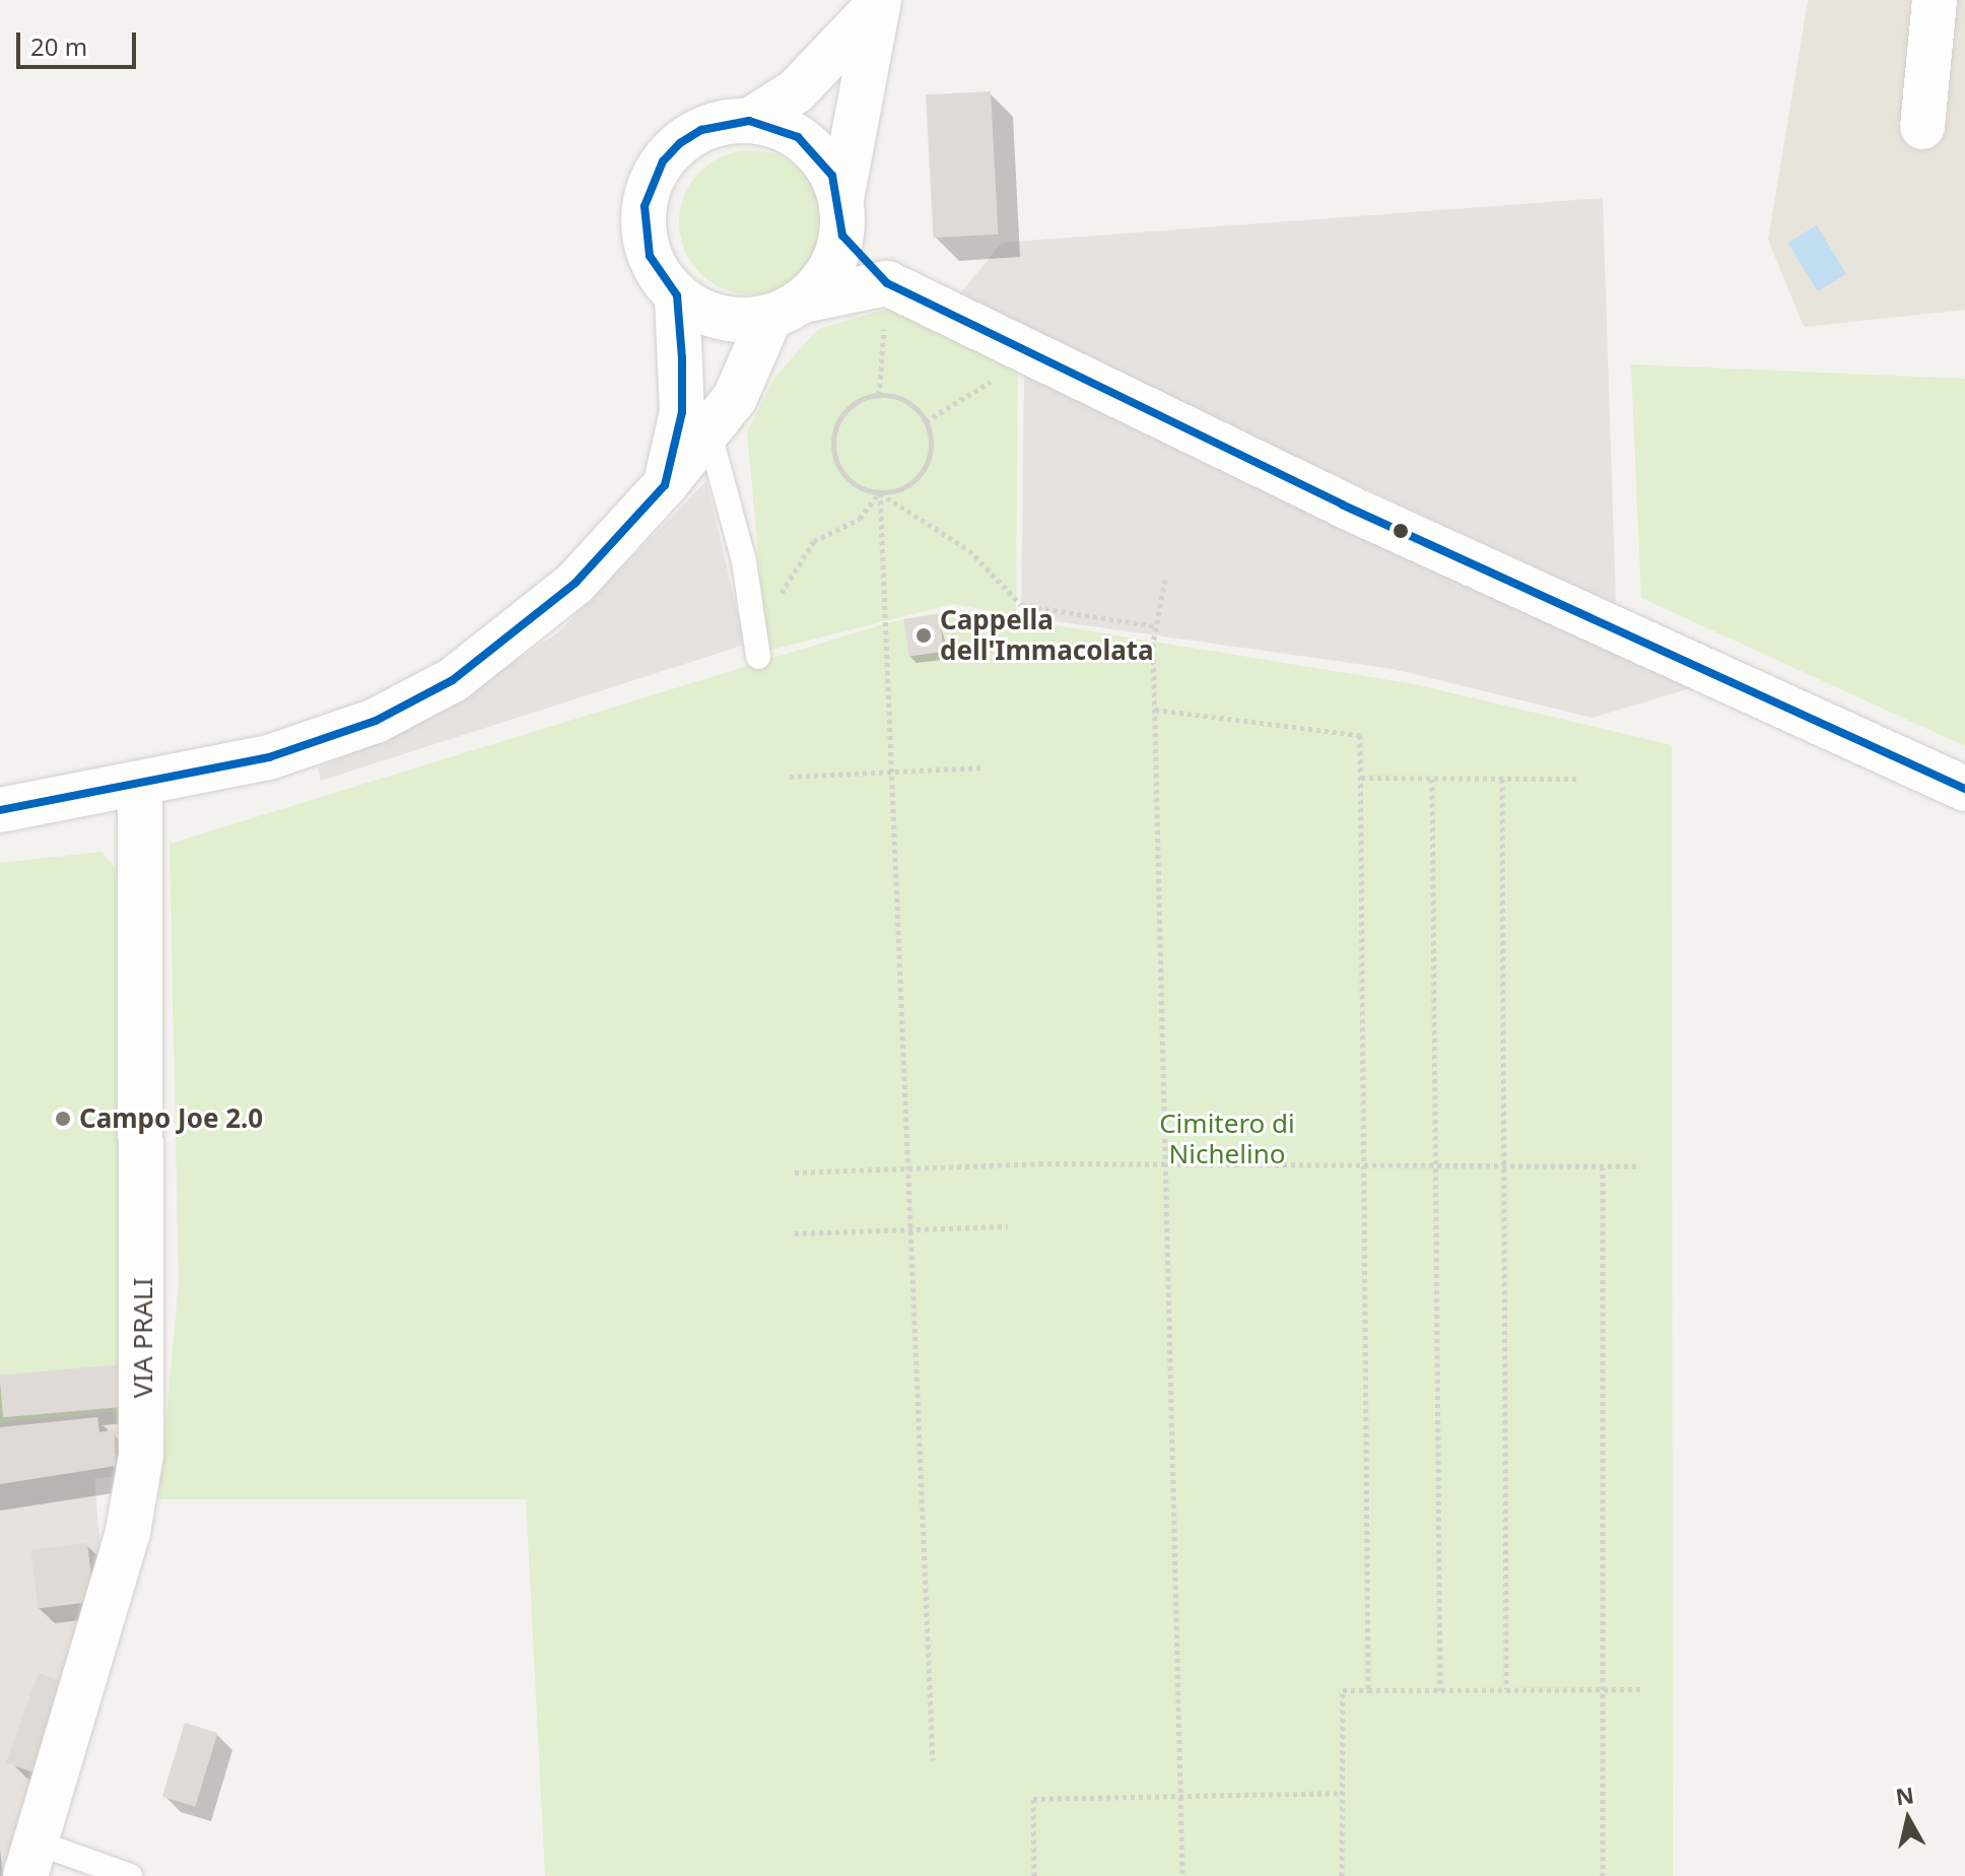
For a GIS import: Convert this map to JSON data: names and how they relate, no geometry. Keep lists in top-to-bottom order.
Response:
{
  "streets": {
    "street": ["VIA PRALI"]
  },
  "parks": ["Cimitero di Nichelino"],
  "places": ["Cappella dell'Immacolata", "Campo Joe 2.0"],
  "scale_bar": "20 m",
  "north": "top"
}
